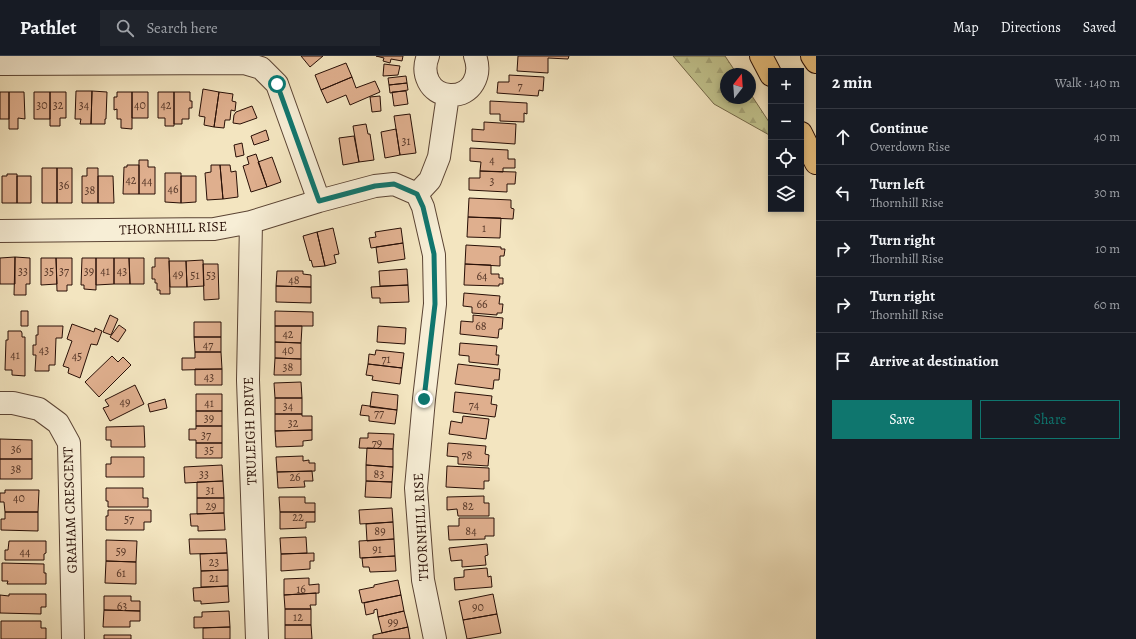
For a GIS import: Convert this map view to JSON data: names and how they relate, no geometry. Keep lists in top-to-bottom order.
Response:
{
  "streets": {
    "street": ["THORNHILL RISE", "TRULEIGH DRIVE", "GRAHAM CRESCENT"]
  },
  "crossings": [
    ["THORNHILL RISE", "TRULEIGH DRIVE"]
  ],
  "house_numbers": [
    "7",
    "30",
    "32",
    "34",
    "40",
    "42",
    "31",
    "4",
    "42",
    "44",
    "3",
    "36",
    "46",
    "38",
    "1",
    "33",
    "35",
    "37",
    "39",
    "41",
    "43",
    "49",
    "51",
    "53",
    "64",
    "48",
    "66",
    "68",
    "42",
    "47",
    "43",
    "40",
    "41",
    "45",
    "71",
    "38",
    "43",
    "49",
    "41",
    "74",
    "34",
    "77",
    "39",
    "32",
    "37",
    "79",
    "36",
    "35",
    "78",
    "38",
    "33",
    "83",
    "26",
    "31",
    "40",
    "29",
    "82",
    "22",
    "57",
    "89",
    "84",
    "91",
    "59",
    "44",
    "23",
    "61",
    "21",
    "16",
    "63",
    "90",
    "12",
    "99"
  ],
  "north": "top",
  "page": {
    "header": "Pathlet",
    "search": "Search here",
    "nav": ["Map", "Directions", "Saved"],
    "heading": ["2 min", "Walk · 140 m"],
    "map_buttons": ["+", "−"],
    "list": [
      ["Continue", "Overdown Rise", "40 m"],
      ["Turn left", "Thornhill Rise", "30 m"],
      ["Turn right", "Thornhill Rise", "10 m"],
      ["Turn right", "Thornhill Rise", "60 m"],
      "Arrive at destination"
    ],
    "buttons": ["Save", "Share"]
  }
}
